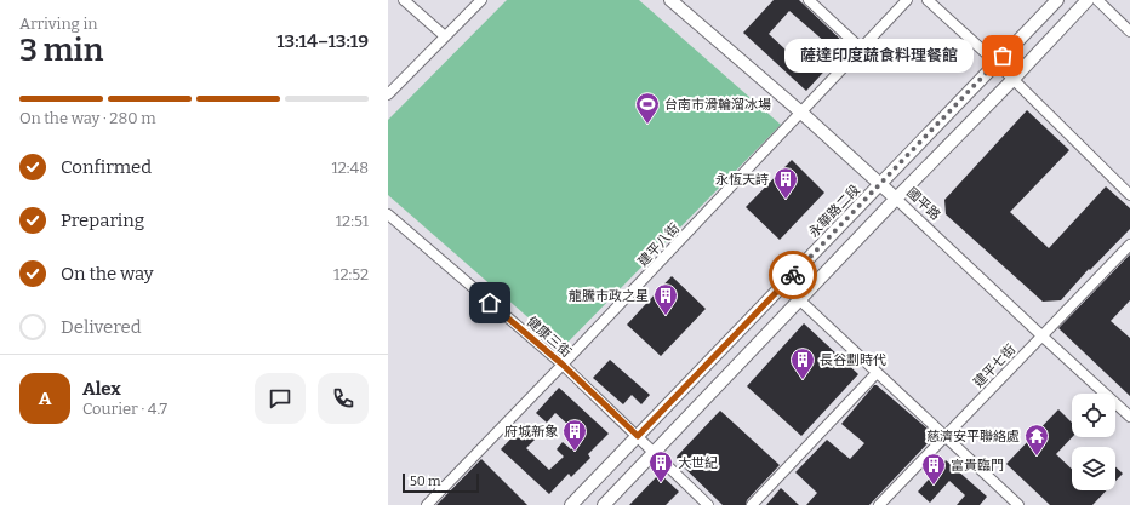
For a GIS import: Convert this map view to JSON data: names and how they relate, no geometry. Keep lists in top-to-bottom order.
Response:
{
  "streets": {
    "street": [
      "國平路",
      "永華路二段",
      "建平八街",
      "健康三街",
      "建平七街"
    ]
  },
  "crossings": [
    ["國平路", "永華路二段"],
    ["國平路", "建平八街"],
    ["國平路", "建平七街"],
    ["永華路二段", "健康三街"],
    ["建平八街", "健康三街"]
  ],
  "places": {
    "other": ["薩達印度蔬食料理餐館"],
    "sports": ["台南市滑輪溜冰場"],
    "building": [
      "永恆天詩",
      "龍騰市政之星",
      "長谷劃時代",
      "府城新象",
      "大世紀",
      "富貴臨門"
    ],
    "temple": ["慈濟安平聯絡處"]
  },
  "scale_bar": "50 m",
  "page": {
    "heading": ["3 min", "Arriving in", "13:14–13:19"],
    "panel": ["Alex", "Courier · 4.7"],
    "bubble": "薩達印度蔬食料理餐館",
    "bar": "On the way · 280 m",
    "list": [
      ["Confirmed", "12:48"],
      ["Preparing", "12:51"],
      ["On the way", "12:52"],
      "Delivered"
    ],
    "round": "A",
    "scale": "50 m"
  }
}
